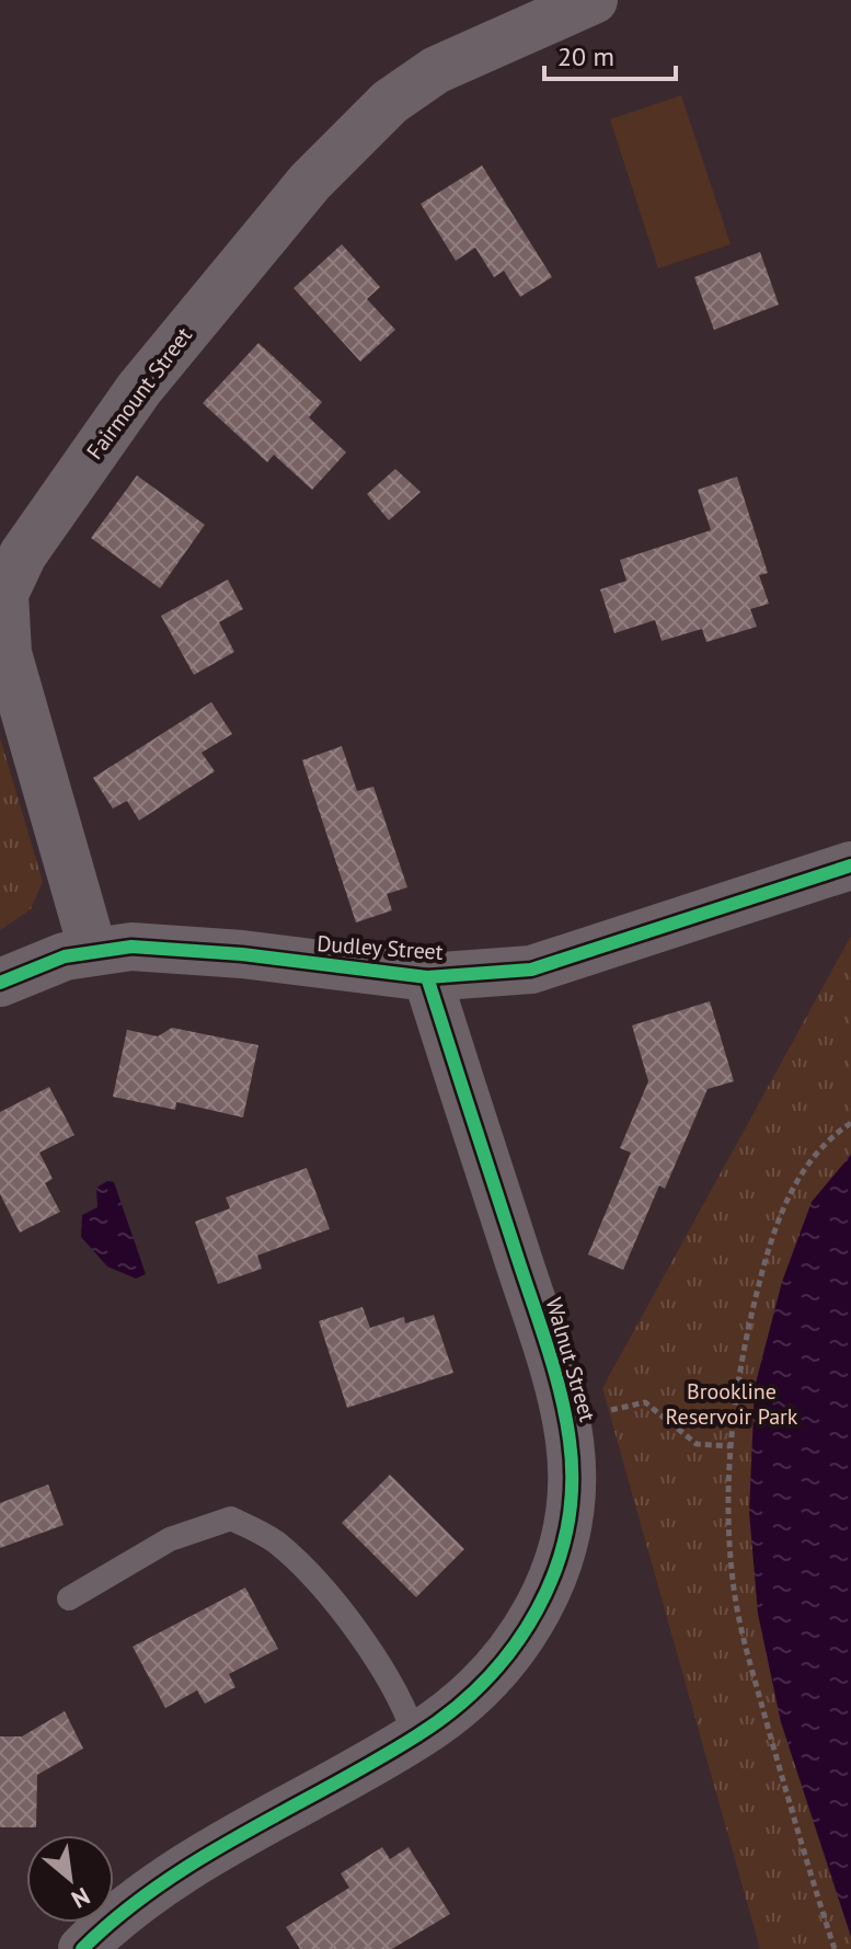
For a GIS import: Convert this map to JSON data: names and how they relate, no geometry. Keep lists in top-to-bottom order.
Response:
{
  "streets": {
    "street": ["Fairmount Street", "Dudley Street", "Walnut Street"]
  },
  "crossings": [
    ["Fairmount Street", "Dudley Street"],
    ["Dudley Street", "Walnut Street"]
  ],
  "parks": ["Brookline Reservoir Park"],
  "scale_bar": "20 m",
  "north": "bottom right"
}
